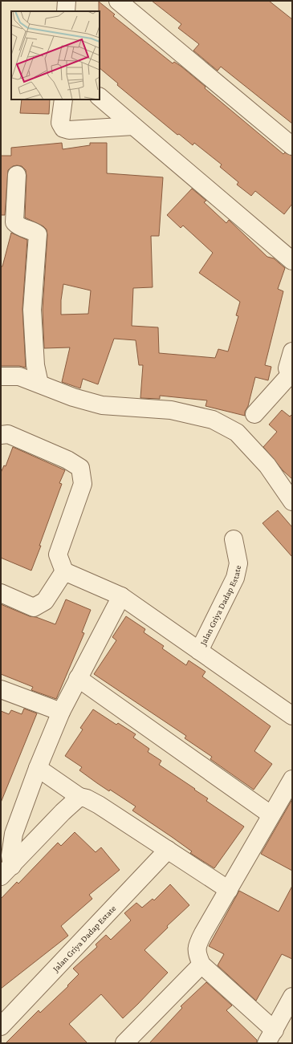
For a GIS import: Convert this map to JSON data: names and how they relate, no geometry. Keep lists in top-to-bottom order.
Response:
{
  "streets": {
    "street": ["Jalan Griya Dadap Estate"]
  }
}
